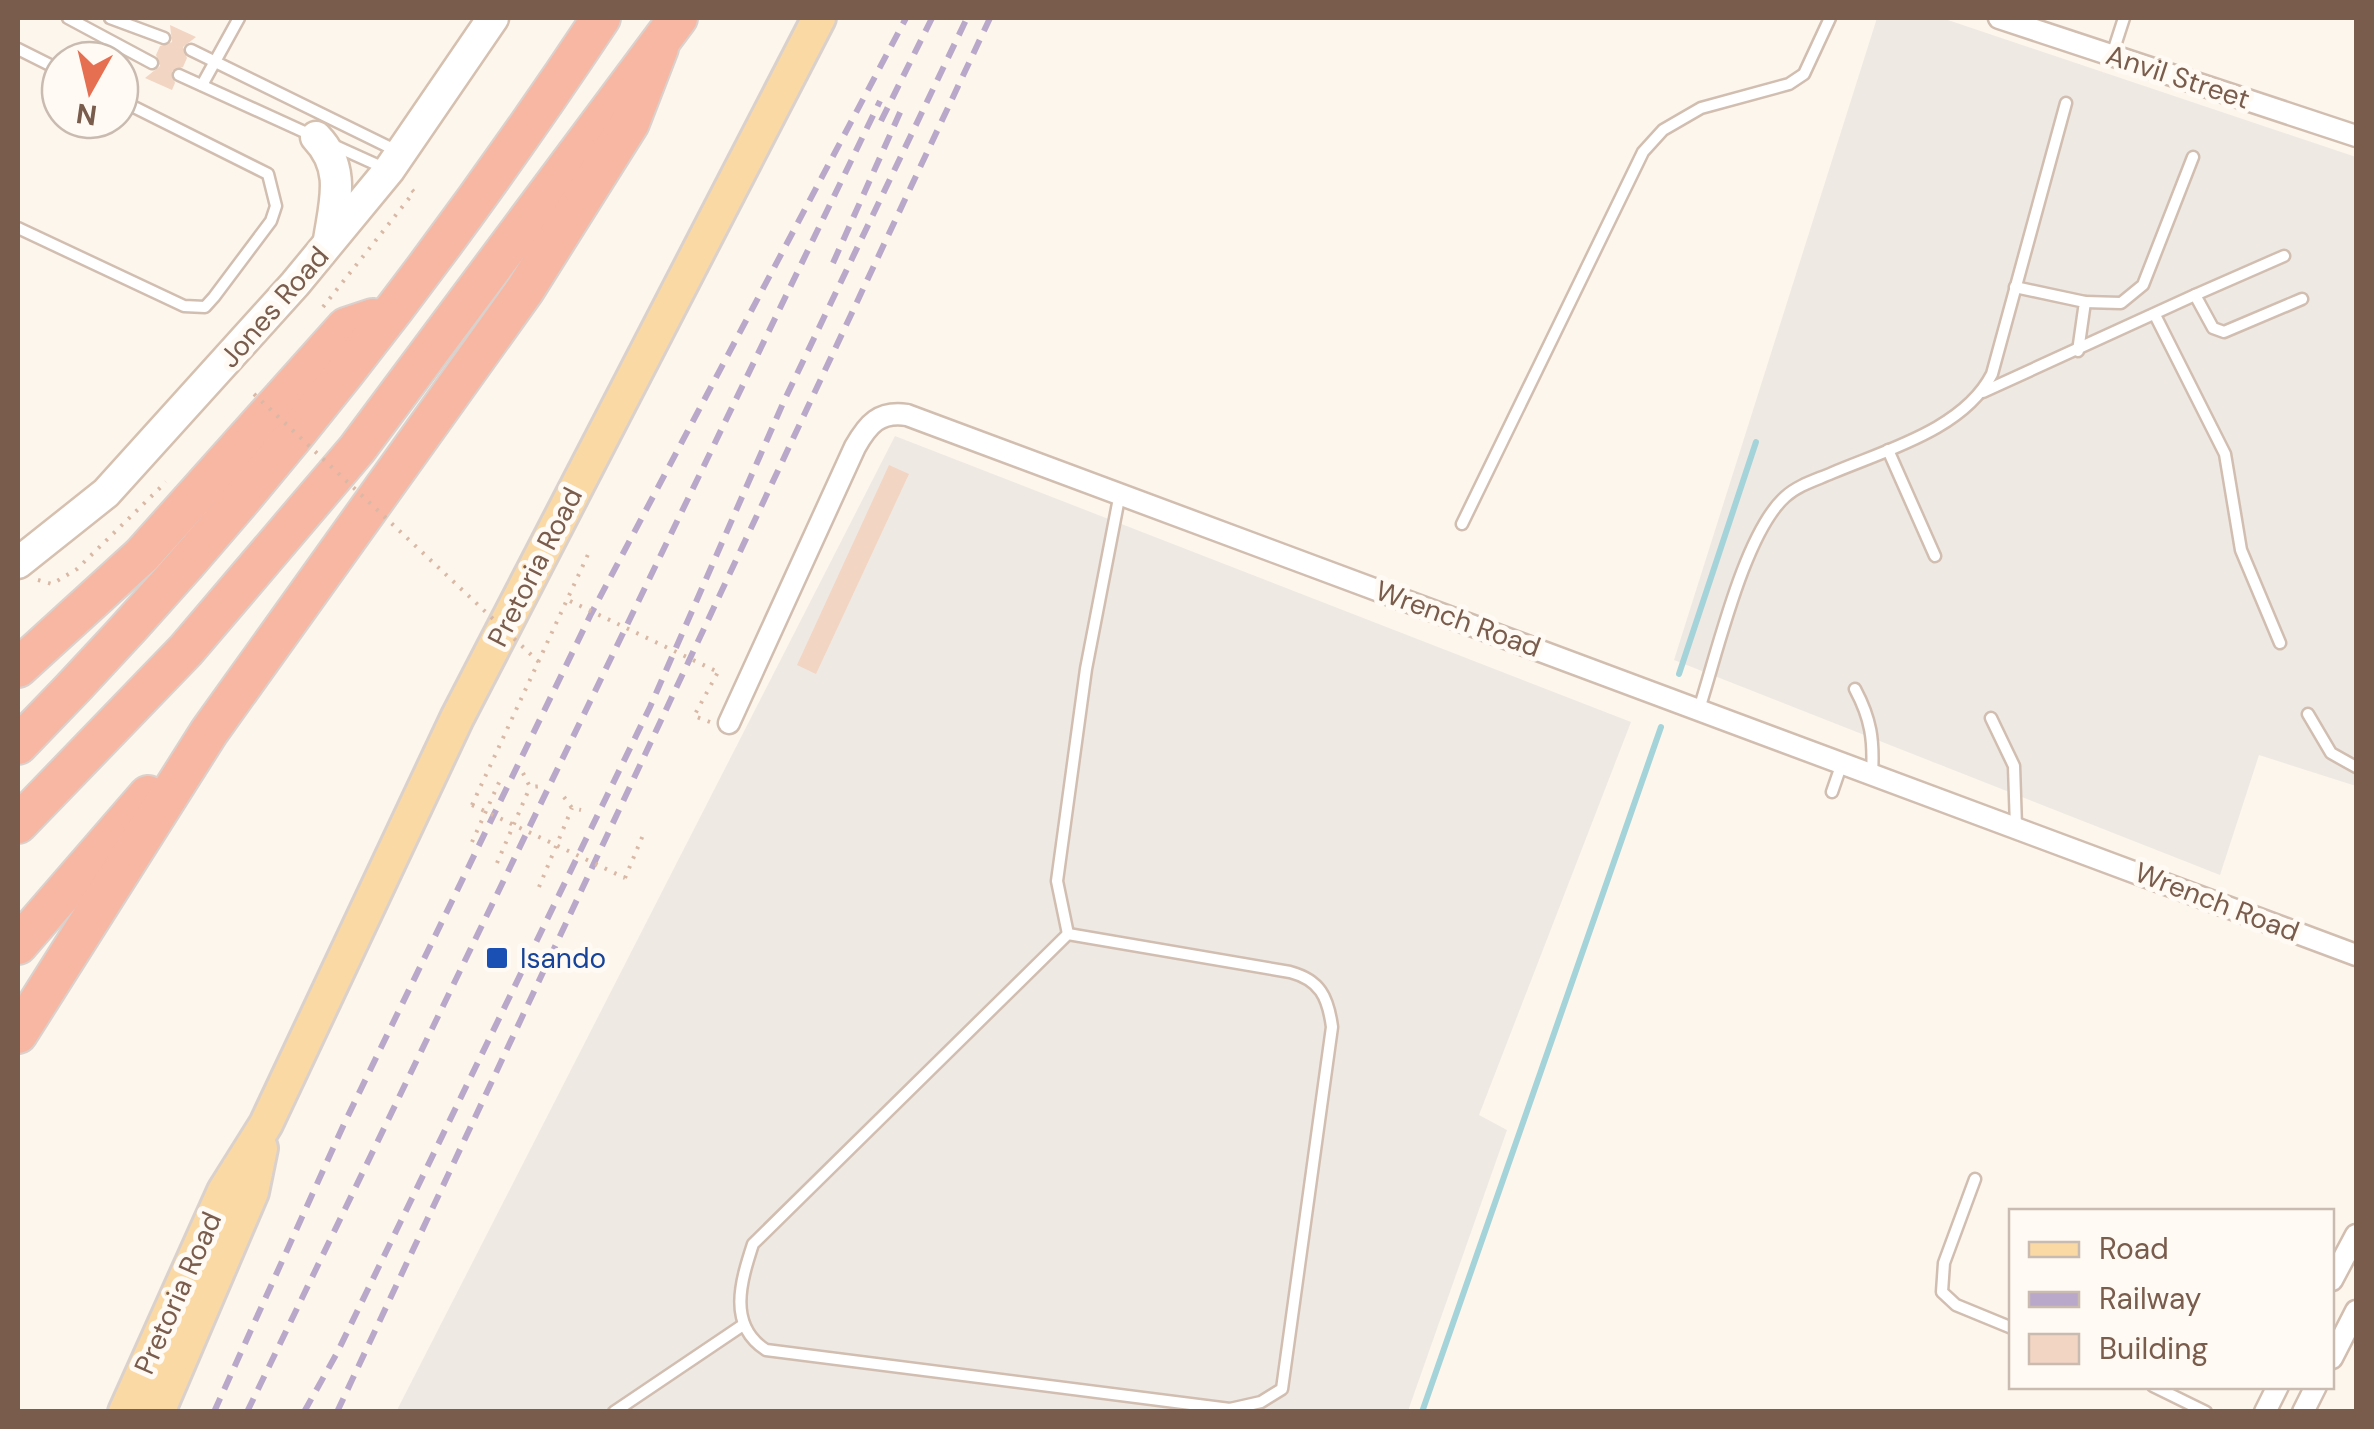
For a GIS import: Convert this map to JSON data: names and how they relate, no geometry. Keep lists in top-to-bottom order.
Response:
{
  "streets": {
    "main road": ["Pretoria Road"],
    "street": ["Anvil Street", "Jones Road", "Wrench Road"]
  },
  "places": {
    "transit": ["Isando"]
  },
  "legend": ["Road", "Railway", "Building"],
  "north": "bottom"
}
